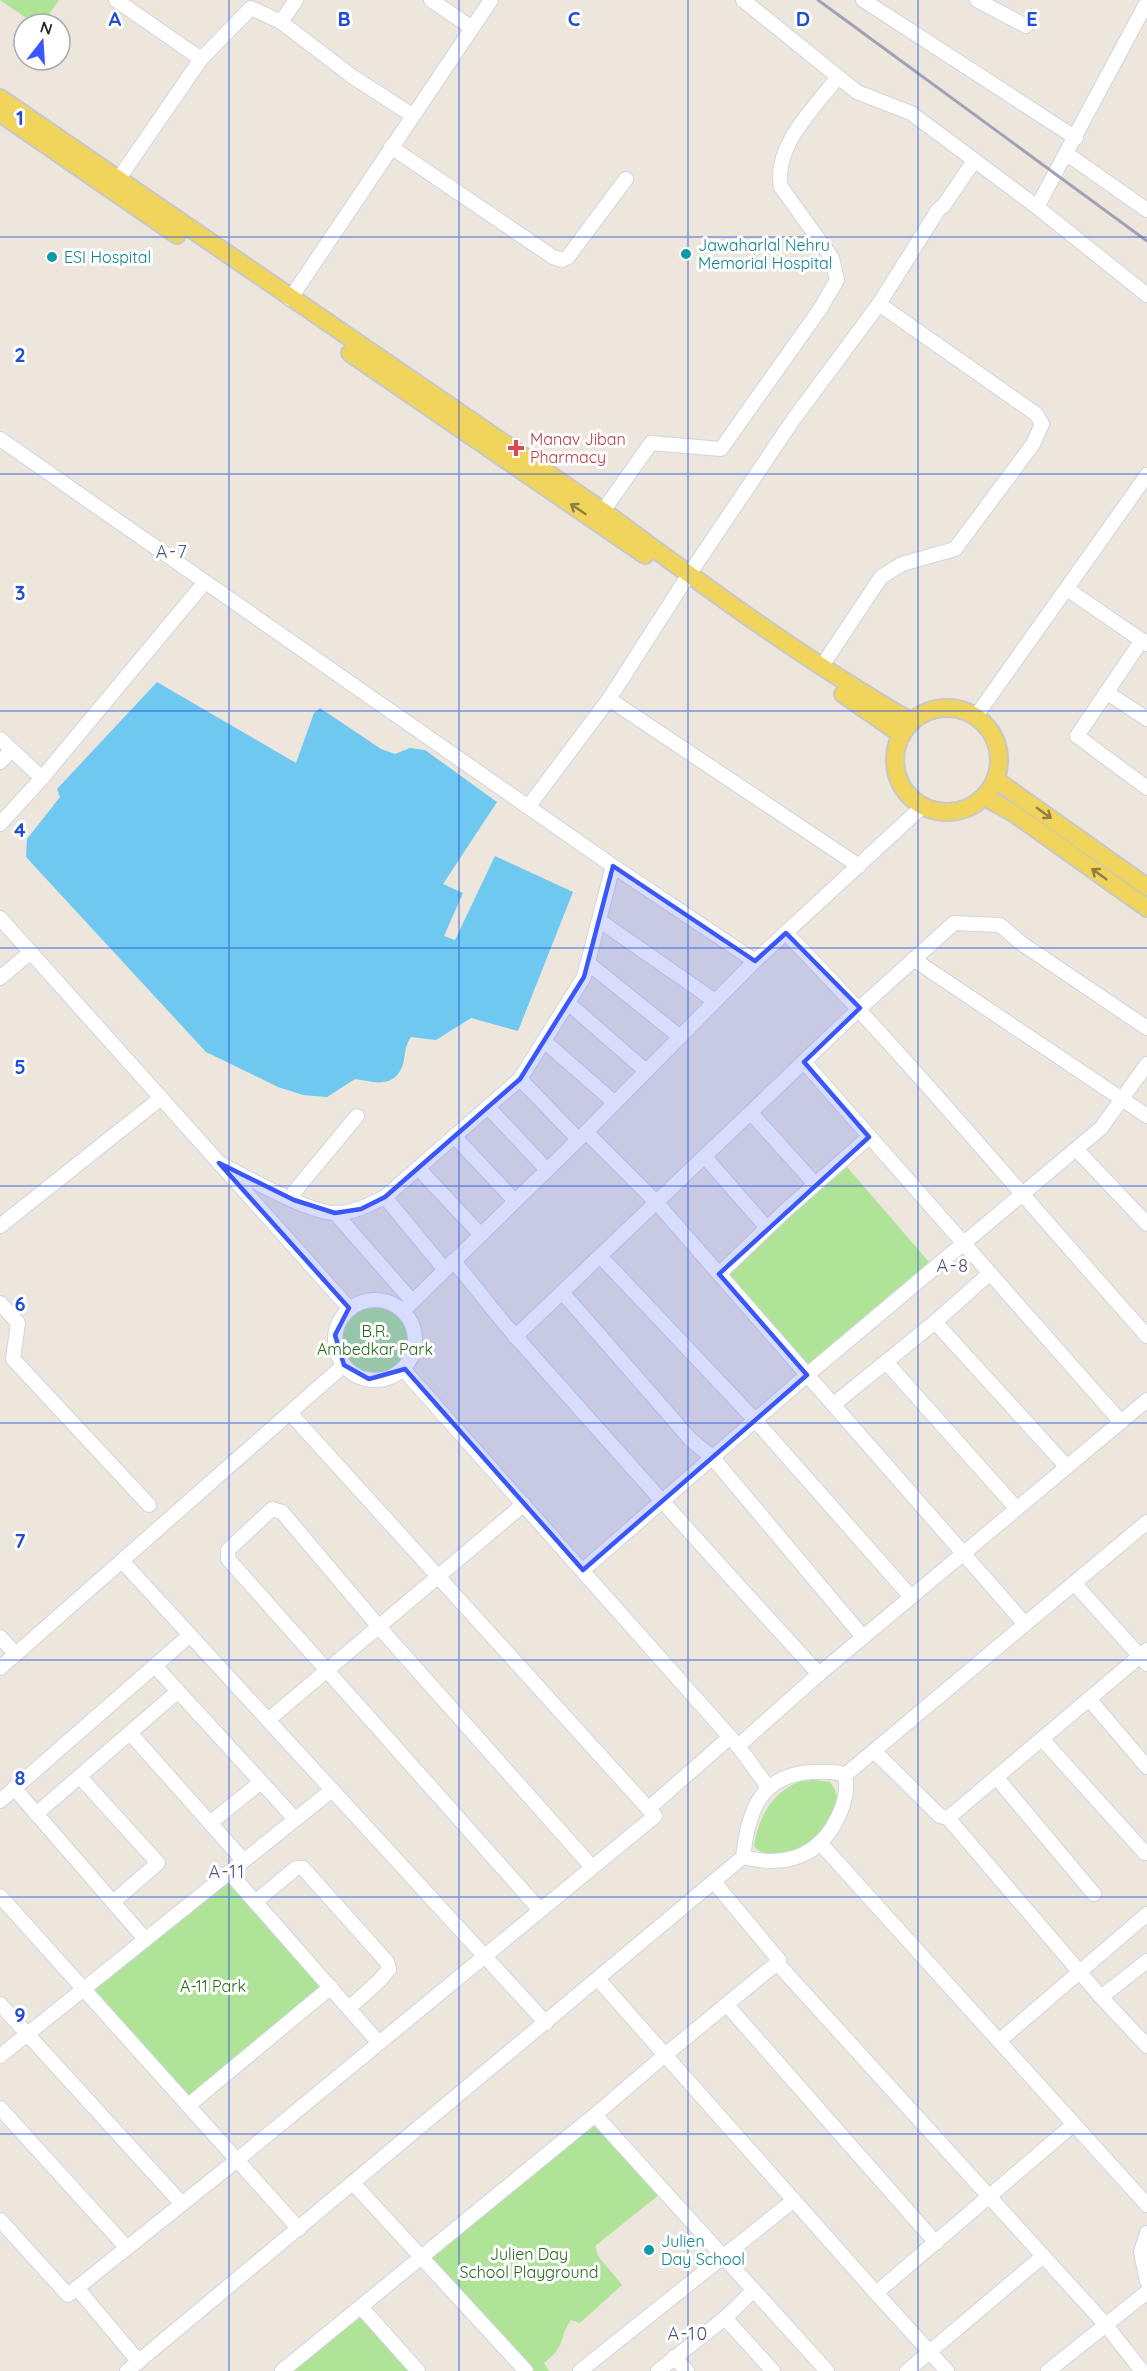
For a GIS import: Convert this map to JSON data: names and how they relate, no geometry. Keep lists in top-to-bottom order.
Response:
{
  "districts": [
    "A-7",
    "A-8",
    "A-11",
    "A-10"
  ],
  "parks": ["B.R. Ambedkar Park", "A-11 Park", "Julien Day School Playground"],
  "places": {
    "other": ["Jawaharlal Nehru Memorial Hospital", "ESI Hospital", "Julien Day School"],
    "health": ["Manav Jiban Pharmacy"]
  },
  "north": "top",
  "grid": {
    "columns": [
      "A",
      "B",
      "C",
      "D",
      "E"
    ],
    "rows": [
      "1",
      "2",
      "3",
      "4",
      "5",
      "6",
      "7",
      "8",
      "9"
    ]
  }
}
